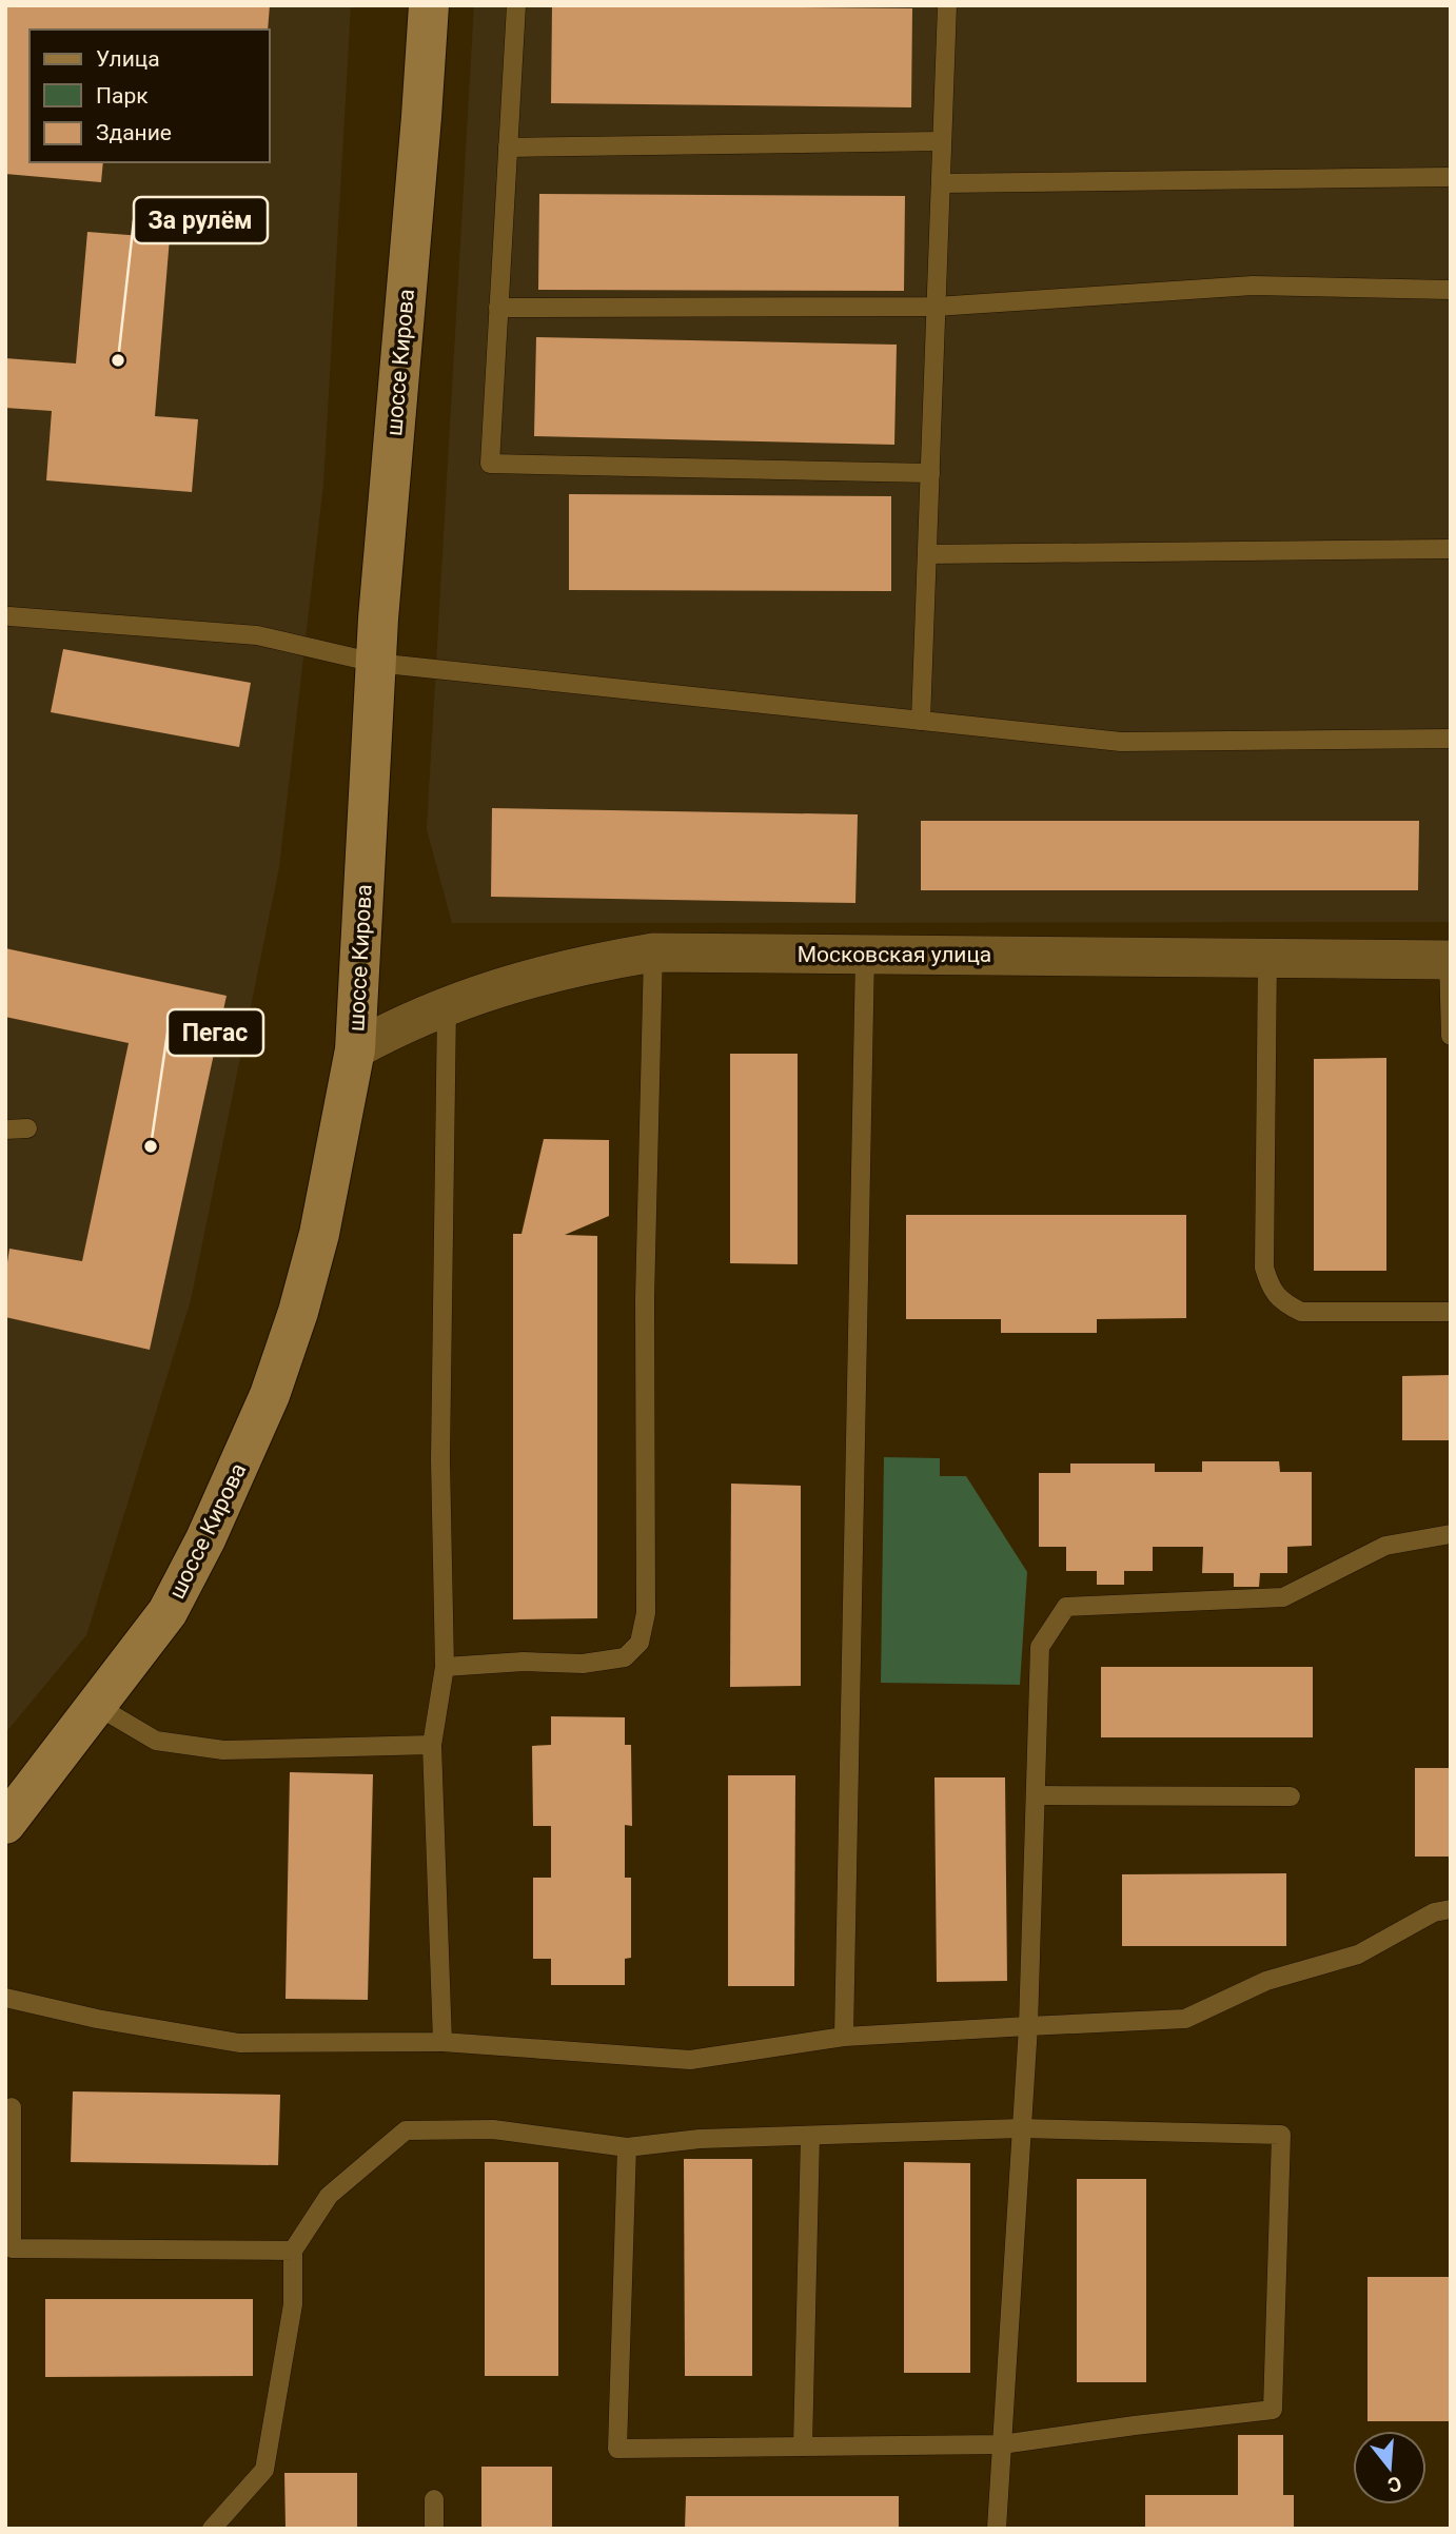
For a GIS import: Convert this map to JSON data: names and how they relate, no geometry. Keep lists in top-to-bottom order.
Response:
{
  "streets": {
    "main road": ["шоссе Кирова"],
    "street": ["Московская улица"]
  },
  "crossings": [
    ["шоссе Кирова", "Московская улица"]
  ],
  "places": ["За рулём", "Пегас"],
  "legend": ["Улица", "Парк", "Здание"],
  "north": "bottom"
}
